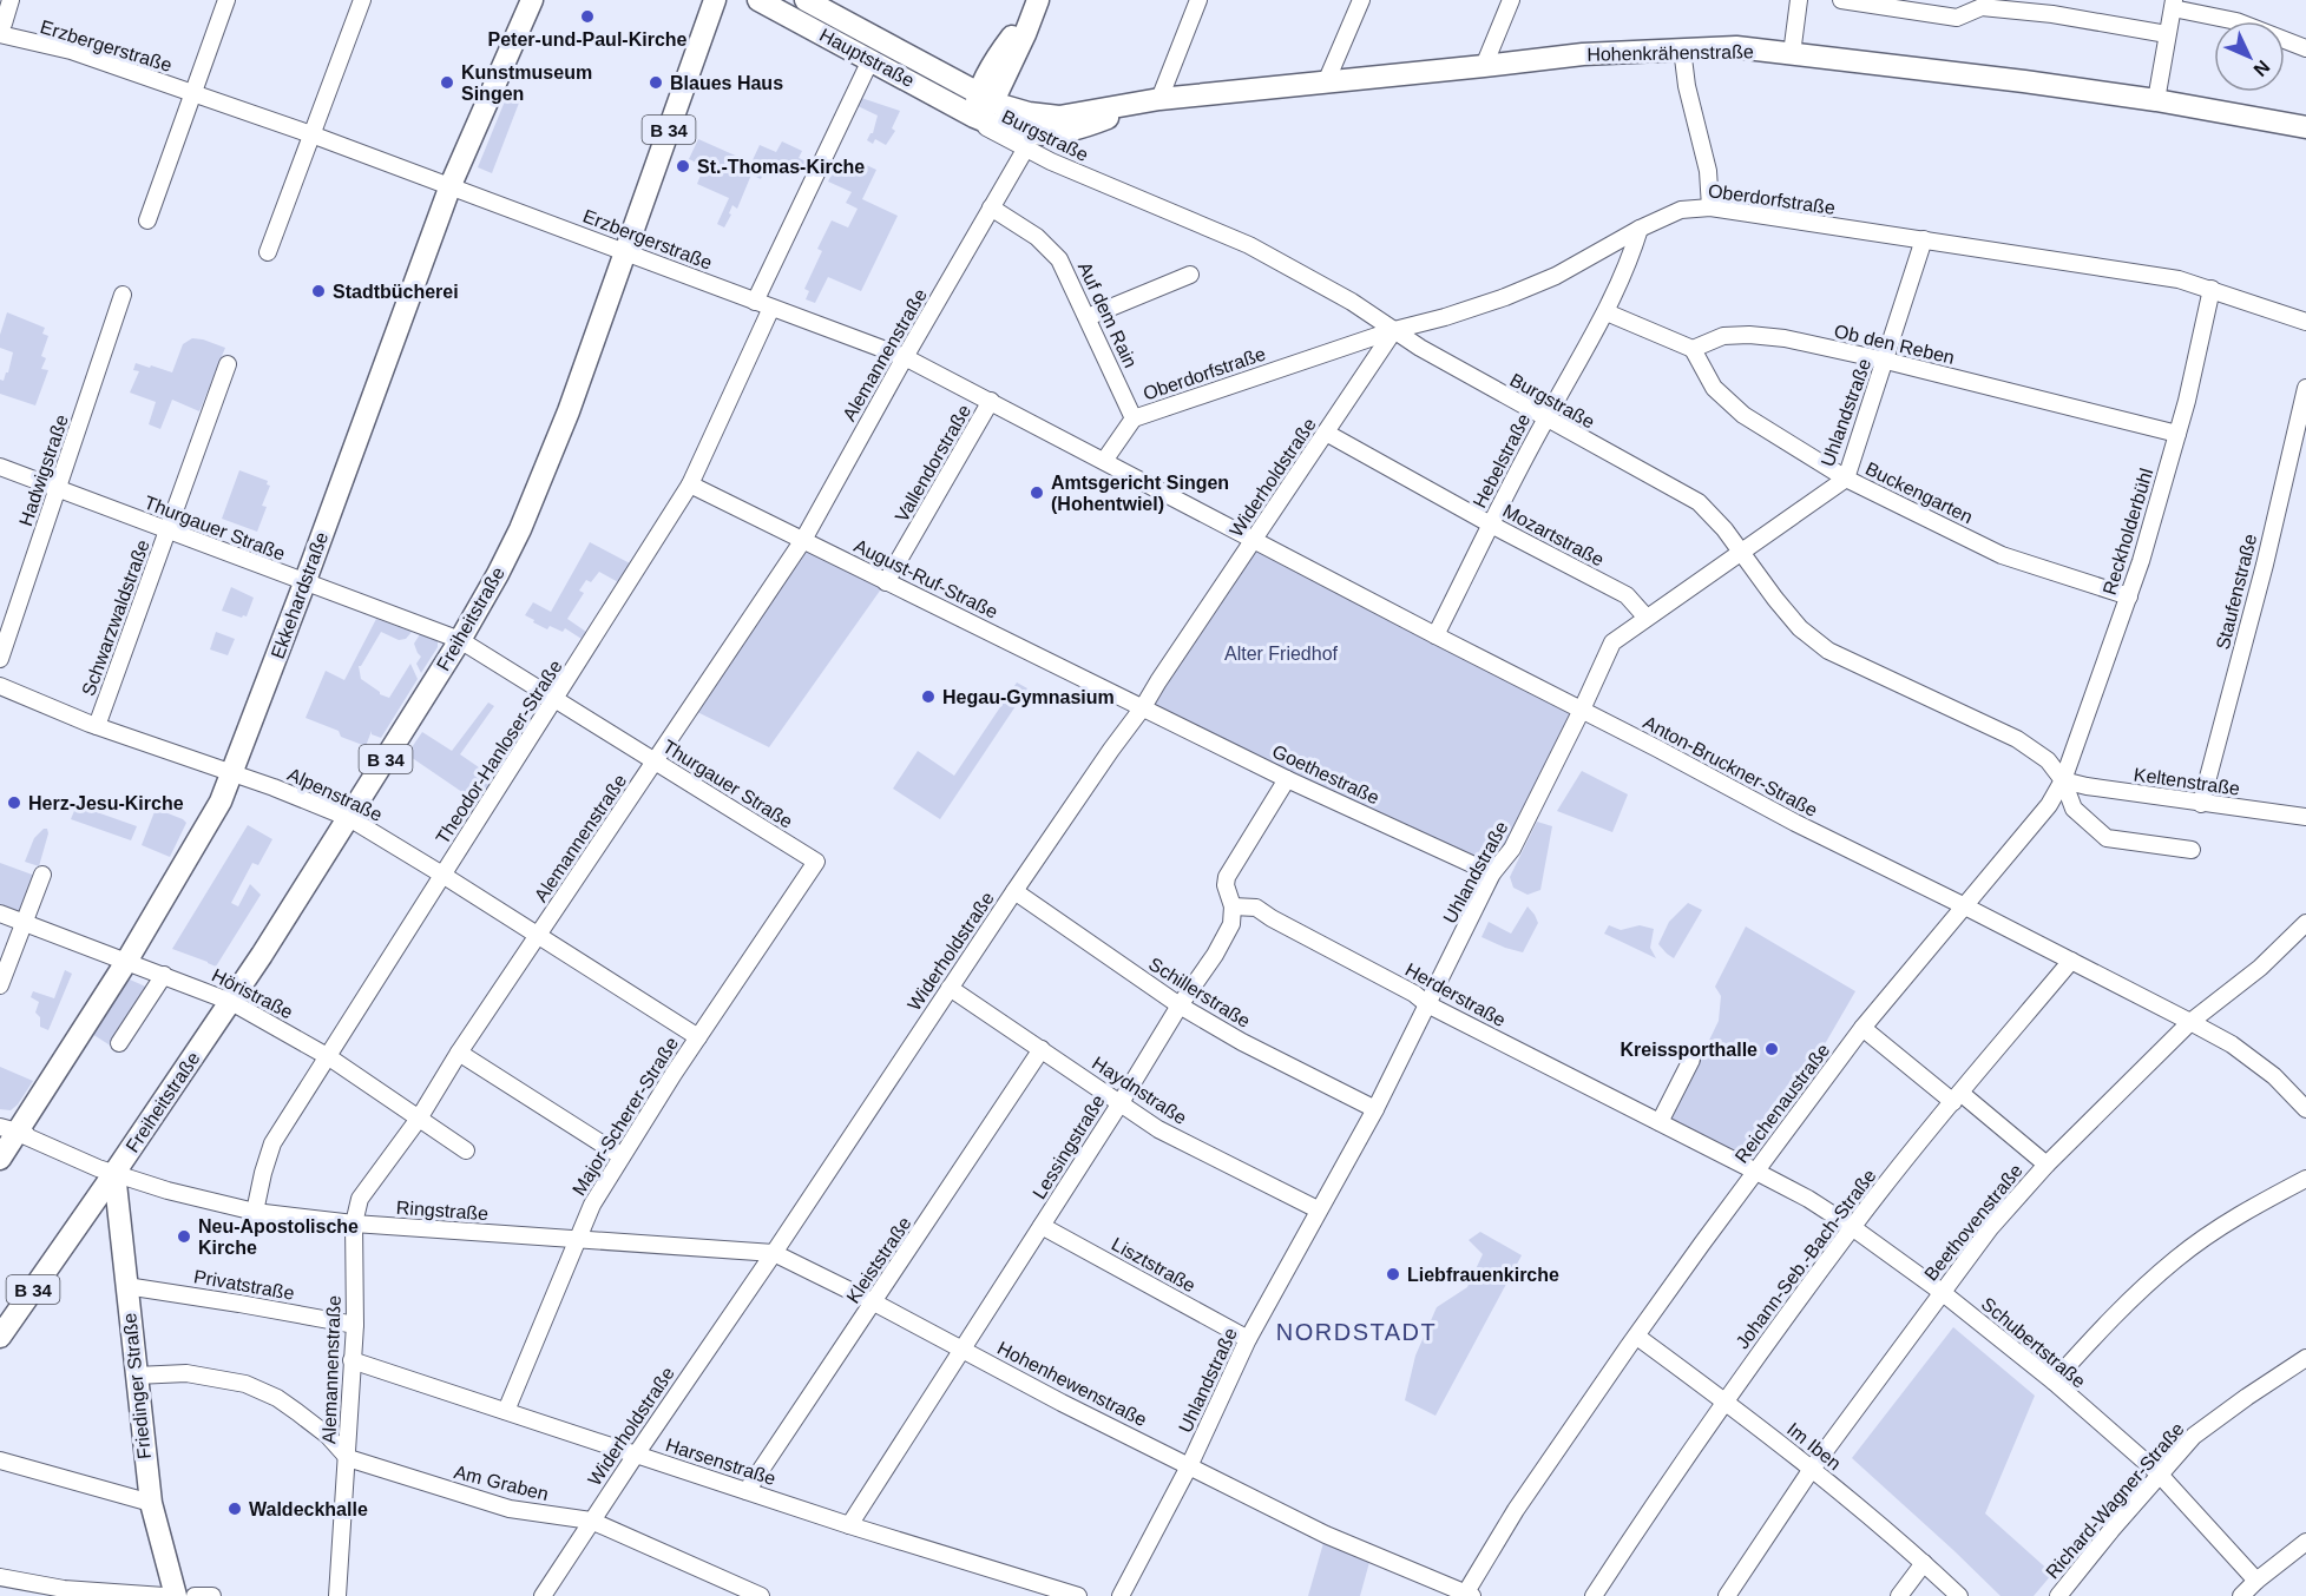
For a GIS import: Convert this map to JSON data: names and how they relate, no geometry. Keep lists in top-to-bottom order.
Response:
{
  "streets": {
    "main road": [
      "Hohenkrähenstraße",
      "Hauptstraße",
      "B 34",
      "Ekkehardstraße",
      "Freiheitstraße",
      "Friedinger Straße"
    ],
    "street": [
      "Erzbergerstraße",
      "Burgstraße",
      "Oberdorfstraße",
      "Auf dem Rain",
      "Ob den Reben",
      "Alemannenstraße",
      "Uhlandstraße",
      "Hebelstraße",
      "Vallendorstraße",
      "Hadwigstraße",
      "Widerholdstraße",
      "Buckengarten",
      "Thurgauer Straße",
      "Reckholderbühl",
      "Mozartstraße",
      "August-Ruf-Straße",
      "Staufenstraße",
      "Schwarzwaldstraße",
      "Theodor-Hanloser-Straße",
      "Anton-Bruckner-Straße",
      "Goethestraße",
      "Keltenstraße",
      "Alpenstraße",
      "Schillerstraße",
      "Höristraße",
      "Herderstraße",
      "Haydnstraße",
      "Reichenaustraße",
      "Major-Scherer-Straße",
      "Lessingstraße",
      "Ringstraße",
      "Beethovenstraße",
      "Johann-Seb.-Bach-Straße",
      "Kleiststraße",
      "Lisztstraße",
      "Privatstraße",
      "Schubertstraße",
      "Hohenhewenstraße",
      "Im Iben",
      "Harsenstraße",
      "Am Graben",
      "Richard-Wagner-Straße"
    ]
  },
  "crossings": [
    ["Erzbergerstraße", "Alemannenstraße"],
    ["Erzbergerstraße", "Vallendorstraße"],
    ["Erzbergerstraße", "Widerholdstraße"],
    ["Erzbergerstraße", "Ekkehardstraße"],
    ["Erzbergerstraße", "Freiheitstraße"],
    ["Erzbergerstraße", "Theodor-Hanloser-Straße"],
    ["Erzbergerstraße", "Anton-Bruckner-Straße"],
    ["Hohenkrähenstraße", "Hauptstraße"],
    ["Hohenkrähenstraße", "Burgstraße"],
    ["Hohenkrähenstraße", "Alemannenstraße"],
    ["B 34", "Freiheitstraße"],
    ["B 34", "Ringstraße"],
    ["B 34", "Friedinger Straße"],
    ["Burgstraße", "Oberdorfstraße"],
    ["Burgstraße", "Alemannenstraße"],
    ["Burgstraße", "Uhlandstraße"],
    ["Burgstraße", "Hebelstraße"],
    ["Burgstraße", "Widerholdstraße"],
    ["Burgstraße", "Reckholderbühl"],
    ["Burgstraße", "Keltenstraße"],
    ["Burgstraße", "Reichenaustraße"],
    ["Oberdorfstraße", "Auf dem Rain"],
    ["Oberdorfstraße", "Uhlandstraße"],
    ["Oberdorfstraße", "Hebelstraße"],
    ["Oberdorfstraße", "Widerholdstraße"],
    ["Oberdorfstraße", "Reckholderbühl"],
    ["Auf dem Rain", "Alemannenstraße"],
    ["Ob den Reben", "Uhlandstraße"],
    ["Ob den Reben", "Buckengarten"],
    ["Ob den Reben", "Reckholderbühl"],
    ["Alemannenstraße", "Thurgauer Straße"],
    ["Alemannenstraße", "August-Ruf-Straße"],
    ["Alemannenstraße", "Alpenstraße"],
    ["Alemannenstraße", "Höristraße"],
    ["Alemannenstraße", "Ringstraße"],
    ["Alemannenstraße", "Privatstraße"],
    ["Alemannenstraße", "Harsenstraße"],
    ["Alemannenstraße", "Am Graben"],
    ["Uhlandstraße", "Buckengarten"],
    ["Uhlandstraße", "Mozartstraße"],
    ["Uhlandstraße", "Anton-Bruckner-Straße"],
    ["Uhlandstraße", "Goethestraße"],
    ["Uhlandstraße", "Schillerstraße"],
    ["Uhlandstraße", "Herderstraße"],
    ["Uhlandstraße", "Haydnstraße"],
    ["Uhlandstraße", "Lisztstraße"],
    ["Uhlandstraße", "Hohenhewenstraße"],
    ["Hebelstraße", "Mozartstraße"],
    ["Hebelstraße", "Anton-Bruckner-Straße"],
    ["Vallendorstraße", "August-Ruf-Straße"],
    ["Hadwigstraße", "Thurgauer Straße"],
    ["Widerholdstraße", "Mozartstraße"],
    ["Widerholdstraße", "August-Ruf-Straße"],
    ["Widerholdstraße", "Anton-Bruckner-Straße"],
    ["Widerholdstraße", "Goethestraße"],
    ["Widerholdstraße", "Schillerstraße"],
    ["Widerholdstraße", "Haydnstraße"],
    ["Widerholdstraße", "Ringstraße"],
    ["Widerholdstraße", "Hohenhewenstraße"],
    ["Widerholdstraße", "Harsenstraße"],
    ["Widerholdstraße", "Am Graben"],
    ["Buckengarten", "Reckholderbühl"],
    ["Thurgauer Straße", "Ekkehardstraße"],
    ["Thurgauer Straße", "Schwarzwaldstraße"],
    ["Thurgauer Straße", "Freiheitstraße"],
    ["Thurgauer Straße", "Theodor-Hanloser-Straße"],
    ["Thurgauer Straße", "Major-Scherer-Straße"],
    ["Reckholderbühl", "Keltenstraße"],
    ["Reckholderbühl", "Reichenaustraße"],
    ["August-Ruf-Straße", "Theodor-Hanloser-Straße"],
    ["August-Ruf-Straße", "Goethestraße"],
    ["Staufenstraße", "Keltenstraße"],
    ["Ekkehardstraße", "Alpenstraße"],
    ["Ekkehardstraße", "Höristraße"],
    ["Ekkehardstraße", "Ringstraße"],
    ["Schwarzwaldstraße", "Alpenstraße"],
    ["Freiheitstraße", "Alpenstraße"],
    ["Freiheitstraße", "Höristraße"],
    ["Freiheitstraße", "Ringstraße"],
    ["Freiheitstraße", "Friedinger Straße"],
    ["Theodor-Hanloser-Straße", "Alpenstraße"],
    ["Theodor-Hanloser-Straße", "Höristraße"],
    ["Theodor-Hanloser-Straße", "Ringstraße"],
    ["Anton-Bruckner-Straße", "Reichenaustraße"],
    ["Anton-Bruckner-Straße", "Beethovenstraße"],
    ["Anton-Bruckner-Straße", "Johann-Seb.-Bach-Straße"],
    ["Goethestraße", "Lessingstraße"],
    ["Keltenstraße", "Reichenaustraße"],
    ["Alpenstraße", "Major-Scherer-Straße"],
    ["Schillerstraße", "Lessingstraße"],
    ["Herderstraße", "Reichenaustraße"],
    ["Herderstraße", "Lessingstraße"],
    ["Herderstraße", "Schubertstraße"],
    ["Haydnstraße", "Lessingstraße"],
    ["Haydnstraße", "Kleiststraße"],
    ["Reichenaustraße", "Schubertstraße"],
    ["Reichenaustraße", "Hohenhewenstraße"],
    ["Reichenaustraße", "Im Iben"],
    ["Major-Scherer-Straße", "Ringstraße"],
    ["Major-Scherer-Straße", "Harsenstraße"],
    ["Lessingstraße", "Lisztstraße"],
    ["Lessingstraße", "Hohenhewenstraße"],
    ["Lessingstraße", "Harsenstraße"],
    ["Ringstraße", "Hohenhewenstraße"],
    ["Ringstraße", "Friedinger Straße"],
    ["Beethovenstraße", "Schubertstraße"],
    ["Beethovenstraße", "Im Iben"],
    ["Johann-Seb.-Bach-Straße", "Schubertstraße"],
    ["Johann-Seb.-Bach-Straße", "Im Iben"],
    ["Kleiststraße", "Hohenhewenstraße"],
    ["Kleiststraße", "Harsenstraße"],
    ["Privatstraße", "Friedinger Straße"],
    ["Schubertstraße", "Richard-Wagner-Straße"]
  ],
  "districts": ["NORDSTADT"],
  "parks": ["Alter Friedhof"],
  "places": [
    "Peter-und-Paul-Kirche",
    "Kunstmuseum Singen",
    "Blaues Haus",
    "St.-Thomas-Kirche",
    "Stadtbücherei",
    "Amtsgericht Singen (Hohentwiel)",
    "Hegau-Gymnasium",
    "Herz-Jesu-Kirche",
    "Kreissporthalle",
    "Neu-Apostolische Kirche",
    "Liebfrauenkirche",
    "Waldeckhalle"
  ],
  "north": "bottom right"
}
